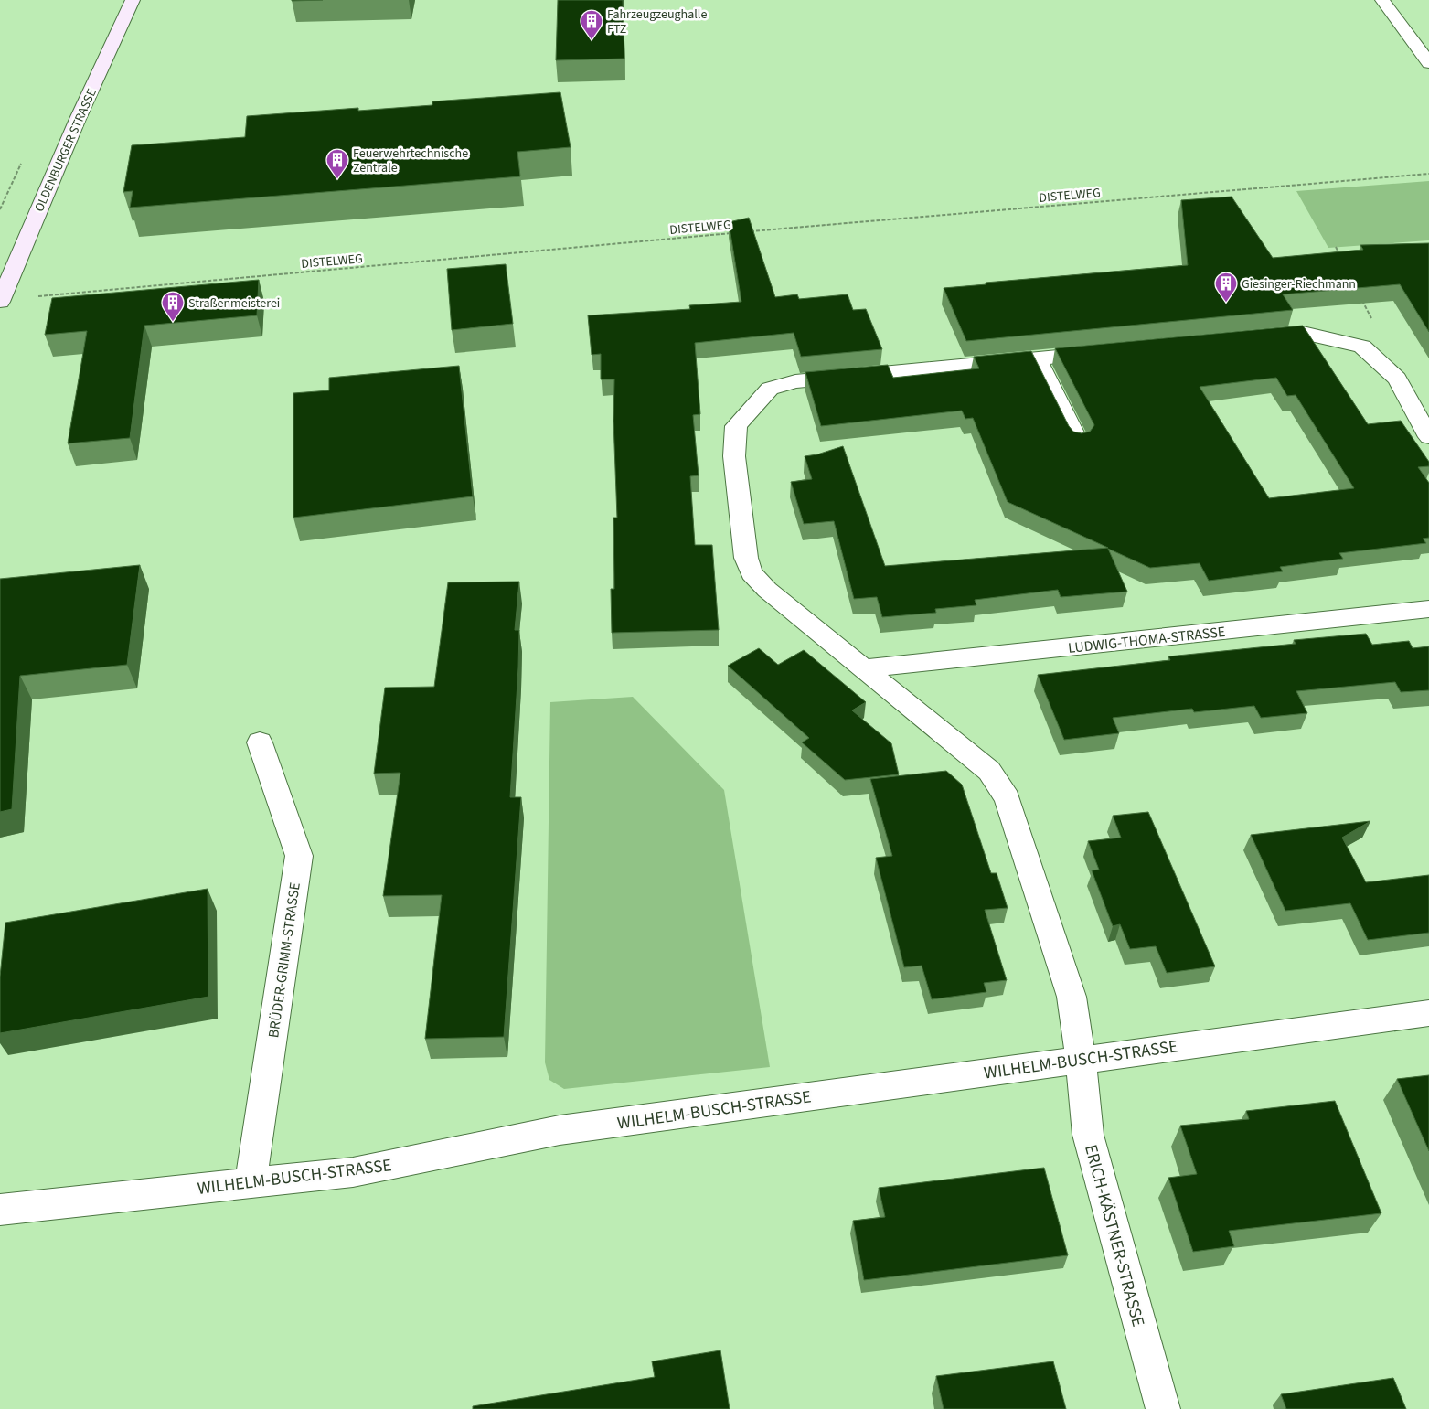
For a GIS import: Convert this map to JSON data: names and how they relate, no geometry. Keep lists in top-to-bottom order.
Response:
{
  "streets": {
    "main road": ["OLDENBURGER STRASSE"],
    "street": [
      "LUDWIG-THOMA-STRASSE",
      "BRÜDER-GRIMM-STRASSE",
      "WILHELM-BUSCH-STRASSE",
      "ERICH-KÄSTNER-STRASSE"
    ],
    "path": ["DISTELWEG"]
  },
  "crossings": [
    ["OLDENBURGER STRASSE", "DISTELWEG"],
    ["BRÜDER-GRIMM-STRASSE", "WILHELM-BUSCH-STRASSE"],
    ["WILHELM-BUSCH-STRASSE", "ERICH-KÄSTNER-STRASSE"]
  ],
  "places": {
    "building": [
      "Fahrzeugzeughalle FTZ",
      "Feuerwehrtechnische Zentrale",
      "Giesinger-Riechmann",
      "Straßenmeisterei"
    ]
  }
}
